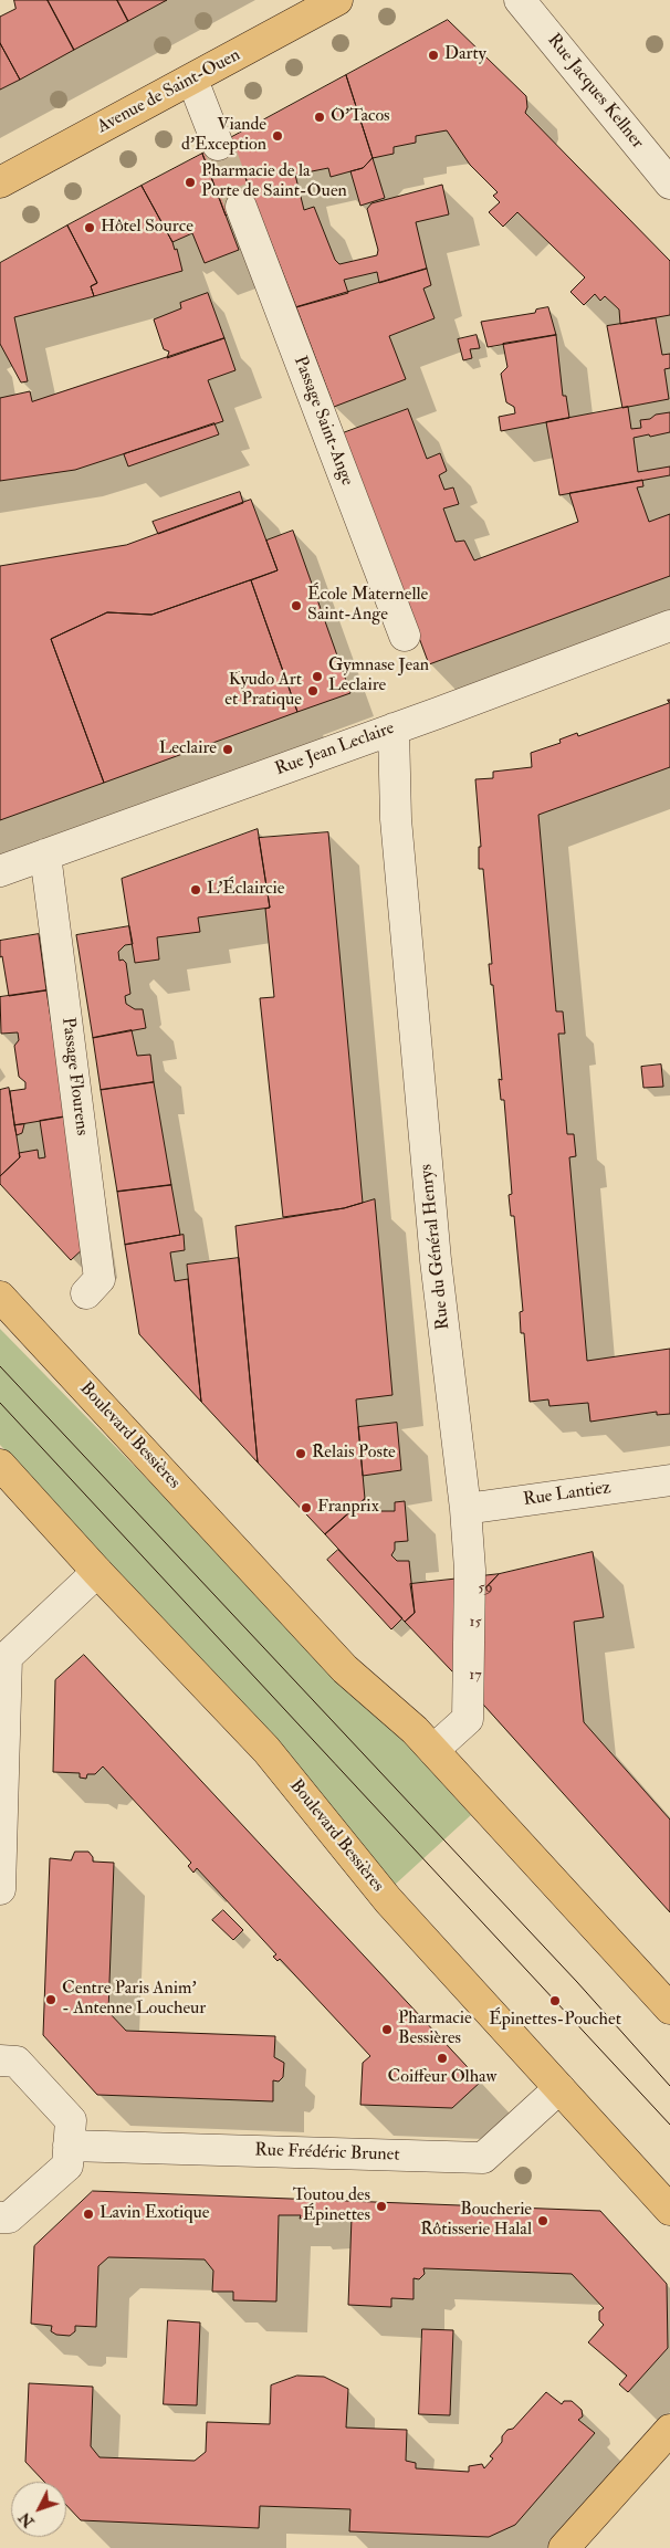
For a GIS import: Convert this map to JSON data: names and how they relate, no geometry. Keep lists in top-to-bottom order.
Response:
{
  "streets": {
    "main road": ["Avenue de Saint-Ouen", "Boulevard Bessières"],
    "street": [
      "Rue Jacques Kellner",
      "Passage Saint-Ange",
      "Rue Jean Leclaire",
      "Passage Flourens",
      "Rue du Général Henrys",
      "Rue Lantiez",
      "Rue Frédéric Brunet"
    ]
  },
  "crossings": [
    ["Rue Jean Leclaire", "Passage Flourens"],
    ["Rue Jean Leclaire", "Rue du Général Henrys"],
    ["Rue du Général Henrys", "Boulevard Bessières"],
    ["Rue du Général Henrys", "Rue Lantiez"],
    ["Boulevard Bessières", "Rue Frédéric Brunet"]
  ],
  "places": [
    "Darty",
    "O'Tacos",
    "Viande d'Exception",
    "Pharmacie de la Porte de Saint-Ouen",
    "Hôtel Source",
    "École Maternelle Saint-Ange",
    "Gymnase Jean Leclaire",
    "Kyudo Art et Pratique",
    "Leclaire",
    "L’Éclaircie",
    "Relais Poste",
    "Franprix",
    "Centre Paris Anim' - Antenne Loucheur",
    "Épinettes-Pouchet",
    "Pharmacie Bessières",
    "Coiffeur Olhaw",
    "Toutou des Épinettes",
    "Lavin Exotique",
    "Boucherie Rôtisserie Halal"
  ],
  "house_numbers": ["59", "15", "17"],
  "north": "bottom left"
}
